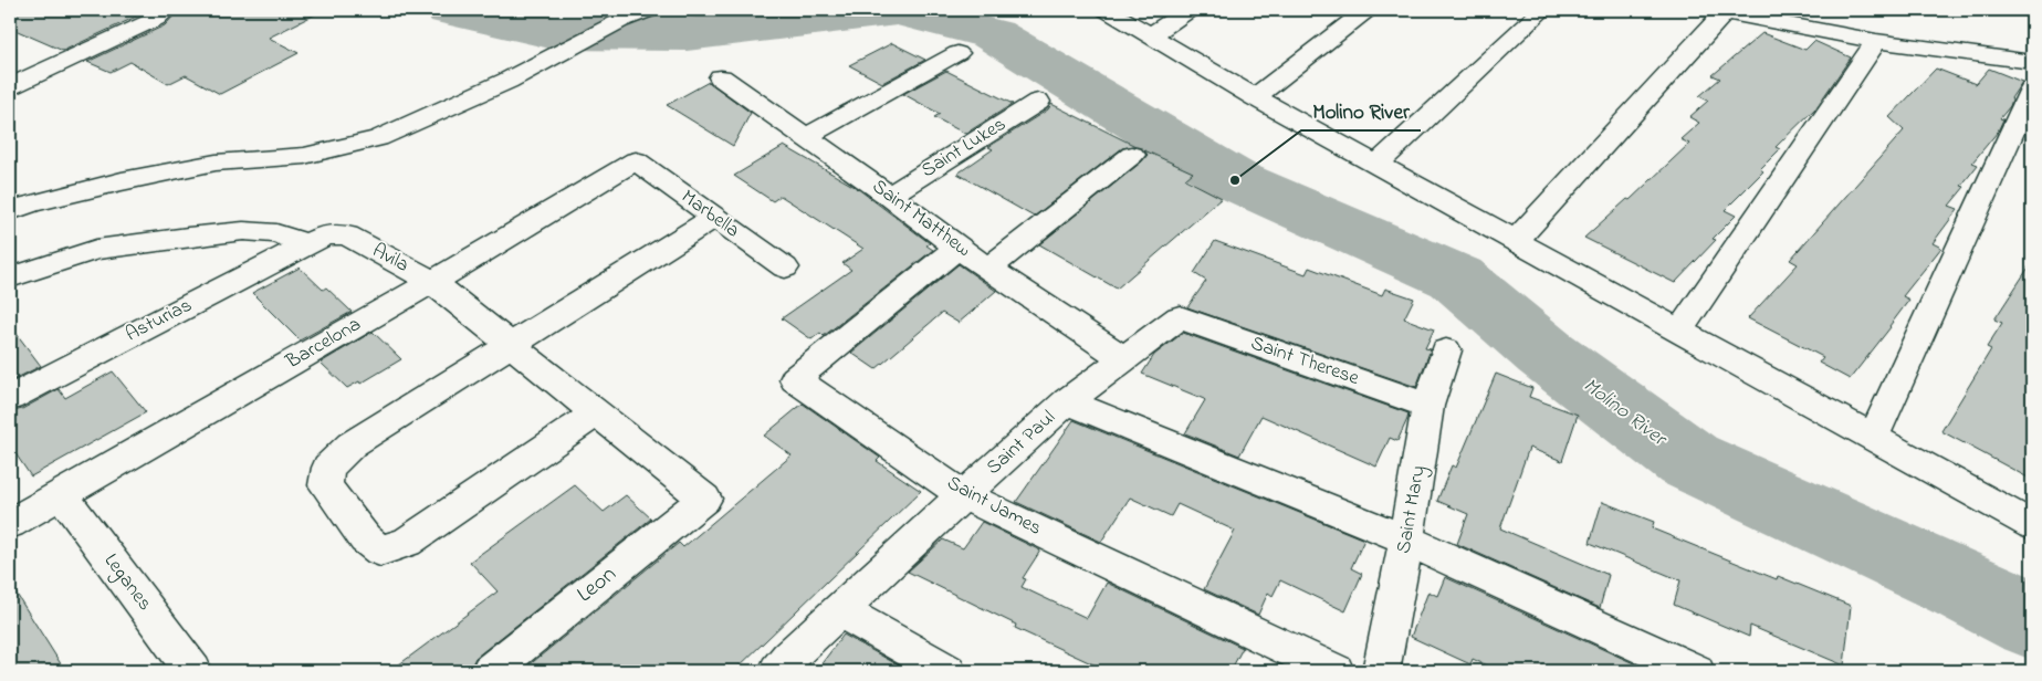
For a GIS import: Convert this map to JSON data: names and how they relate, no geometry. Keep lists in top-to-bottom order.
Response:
{
  "streets": {
    "street": [
      "Saint Lukes",
      "Marbella",
      "Saint Matthew",
      "Avila",
      "Asturias",
      "Barcelona",
      "Saint Therese",
      "Saint Paul",
      "Saint James",
      "Saint Mary",
      "Leganes",
      "Leon"
    ]
  },
  "crossings": [
    ["Saint Lukes", "Saint Matthew"],
    ["Marbella", "Barcelona"],
    ["Saint Matthew", "Saint Paul"],
    ["Saint Matthew", "Saint James"],
    ["Avila", "Asturias"],
    ["Avila", "Barcelona"],
    ["Avila", "Leon"],
    ["Barcelona", "Leganes"],
    ["Saint Therese", "Saint Paul"],
    ["Saint Therese", "Saint Mary"],
    ["Saint Paul", "Saint James"]
  ],
  "water": ["Molino River"],
  "places": ["Molino River"]
}
